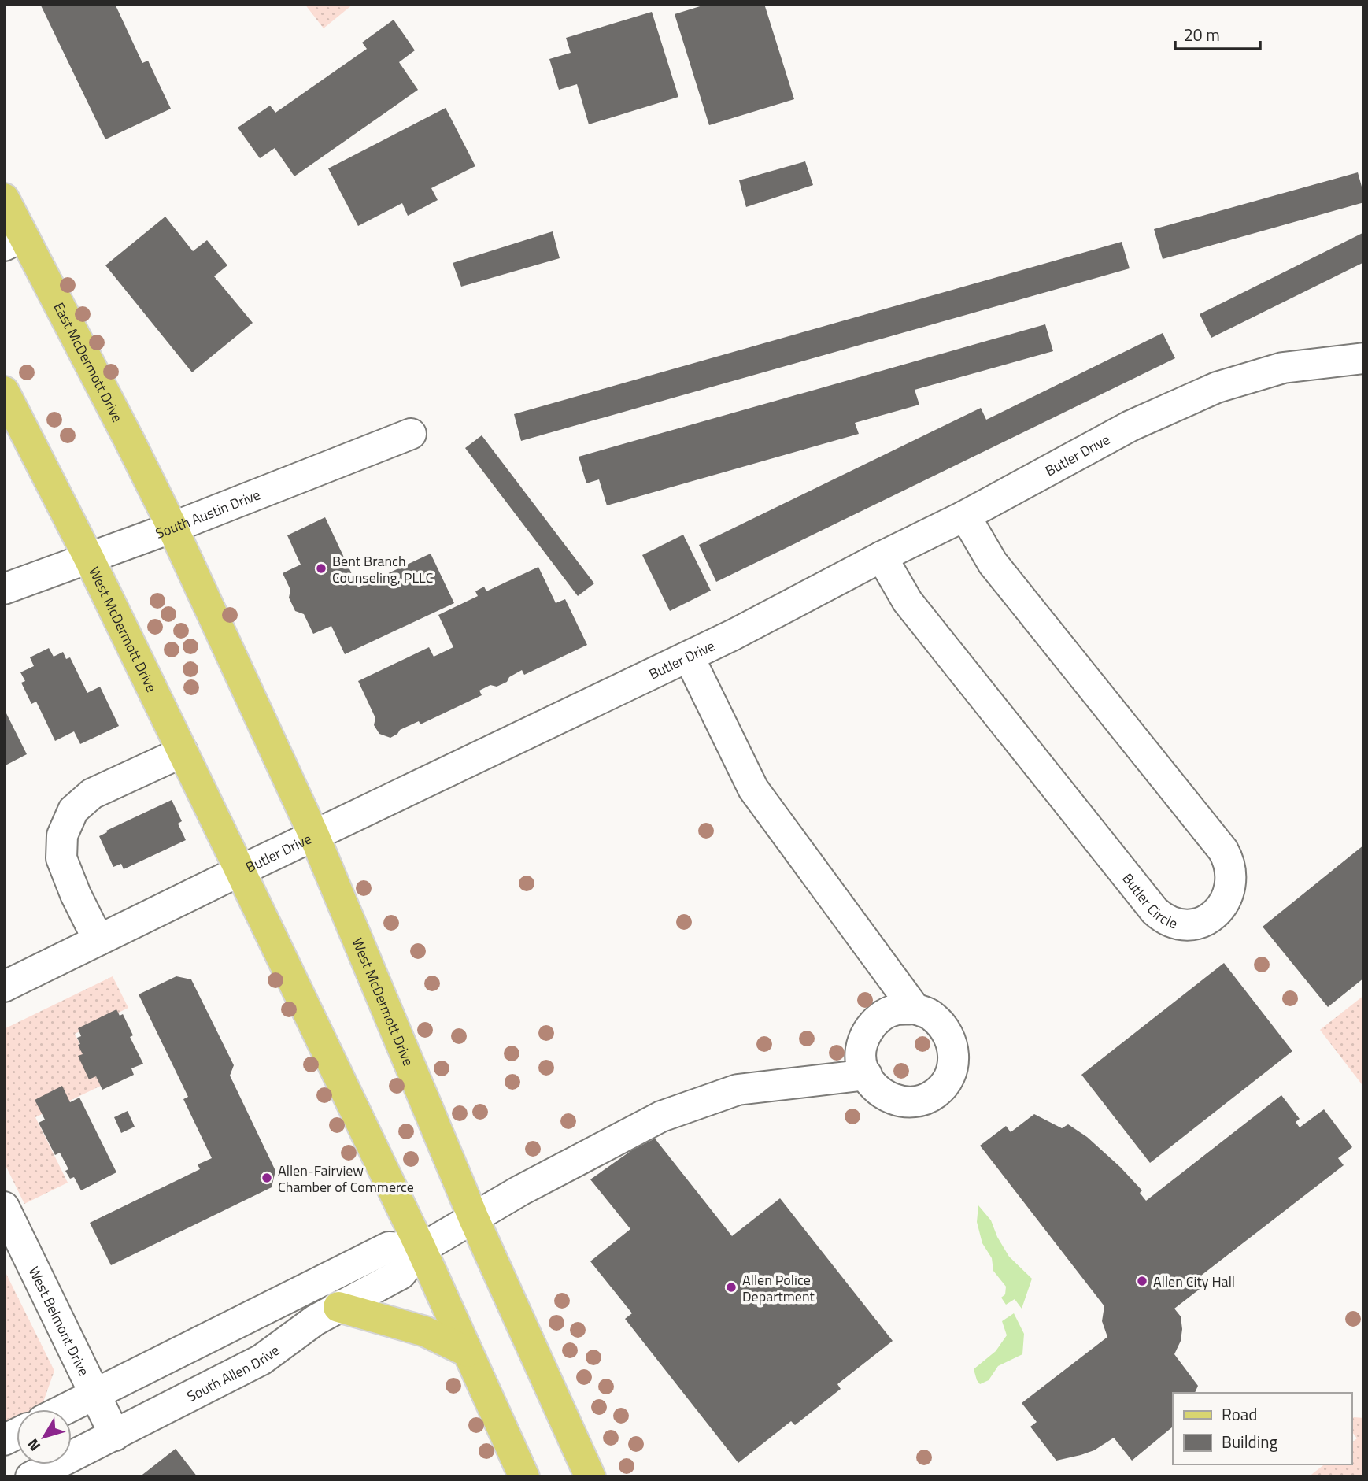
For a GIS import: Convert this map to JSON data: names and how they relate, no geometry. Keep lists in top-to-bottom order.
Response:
{
  "streets": {
    "main road": ["East McDermott Drive", "West McDermott Drive"],
    "street": [
      "Butler Drive",
      "South Austin Drive",
      "Butler Circle",
      "West Belmont Drive",
      "South Allen Drive"
    ]
  },
  "crossings": [
    ["East McDermott Drive", "South Austin Drive"],
    ["East McDermott Drive", "West McDermott Drive"],
    ["Butler Drive", "West McDermott Drive"],
    ["Butler Drive", "Butler Circle"],
    ["South Austin Drive", "West McDermott Drive"],
    ["West McDermott Drive", "South Allen Drive"],
    ["West Belmont Drive", "South Allen Drive"]
  ],
  "places": [
    "Bent Branch Counseling, PLLC",
    "Allen-Fairview Chamber of Commerce",
    "Allen City Hall",
    "Allen Police Department"
  ],
  "legend": ["Road", "Building"],
  "scale_bar": "20 m",
  "north": "bottom left"
}
